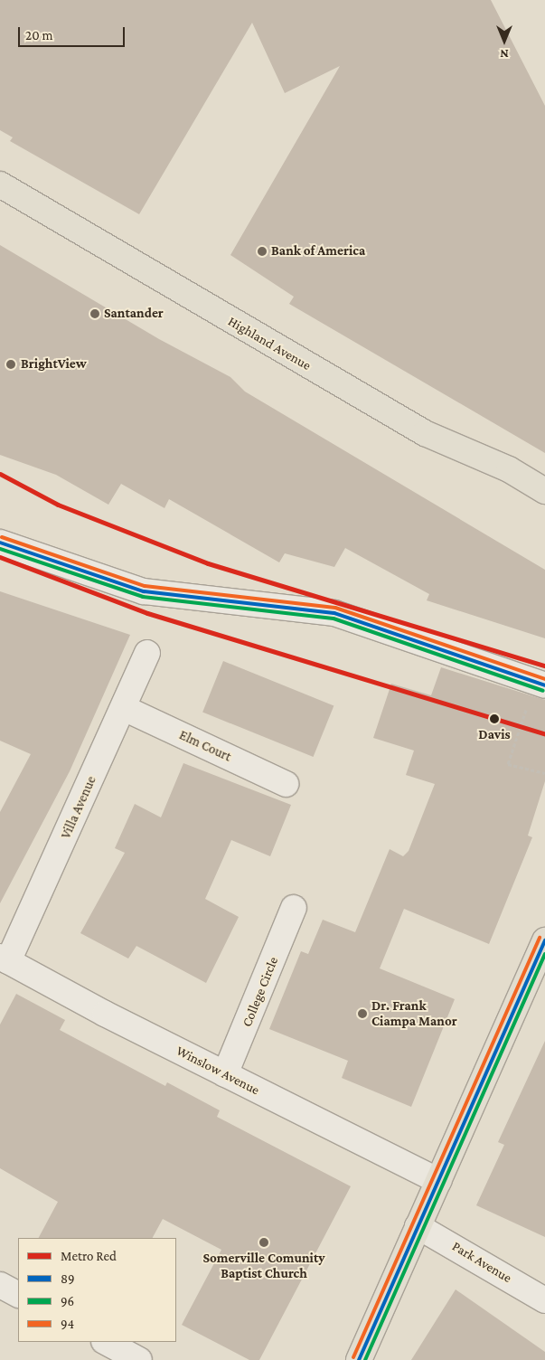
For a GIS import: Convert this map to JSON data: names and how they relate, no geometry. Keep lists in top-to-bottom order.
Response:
{
  "streets": {
    "main road": ["Highland Avenue"],
    "street": [
      "Elm Court",
      "Villa Avenue",
      "College Circle",
      "Winslow Avenue",
      "Park Avenue"
    ]
  },
  "crossings": [
    ["Elm Court", "Villa Avenue"],
    ["Villa Avenue", "Winslow Avenue"],
    ["College Circle", "Winslow Avenue"]
  ],
  "places": [
    "Bank of America",
    "Santander",
    "BrightView",
    "Davis",
    "Dr. Frank Ciampa Manor",
    "Somerville Comunity Baptist Church"
  ],
  "lines": [
    "metro line Red",
    "transit line 94",
    "transit line 89",
    "transit line 96"
  ],
  "legend": [
    "Metro Red",
    "89",
    "96",
    "94"
  ],
  "scale_bar": "20 m",
  "north": "bottom"
}
